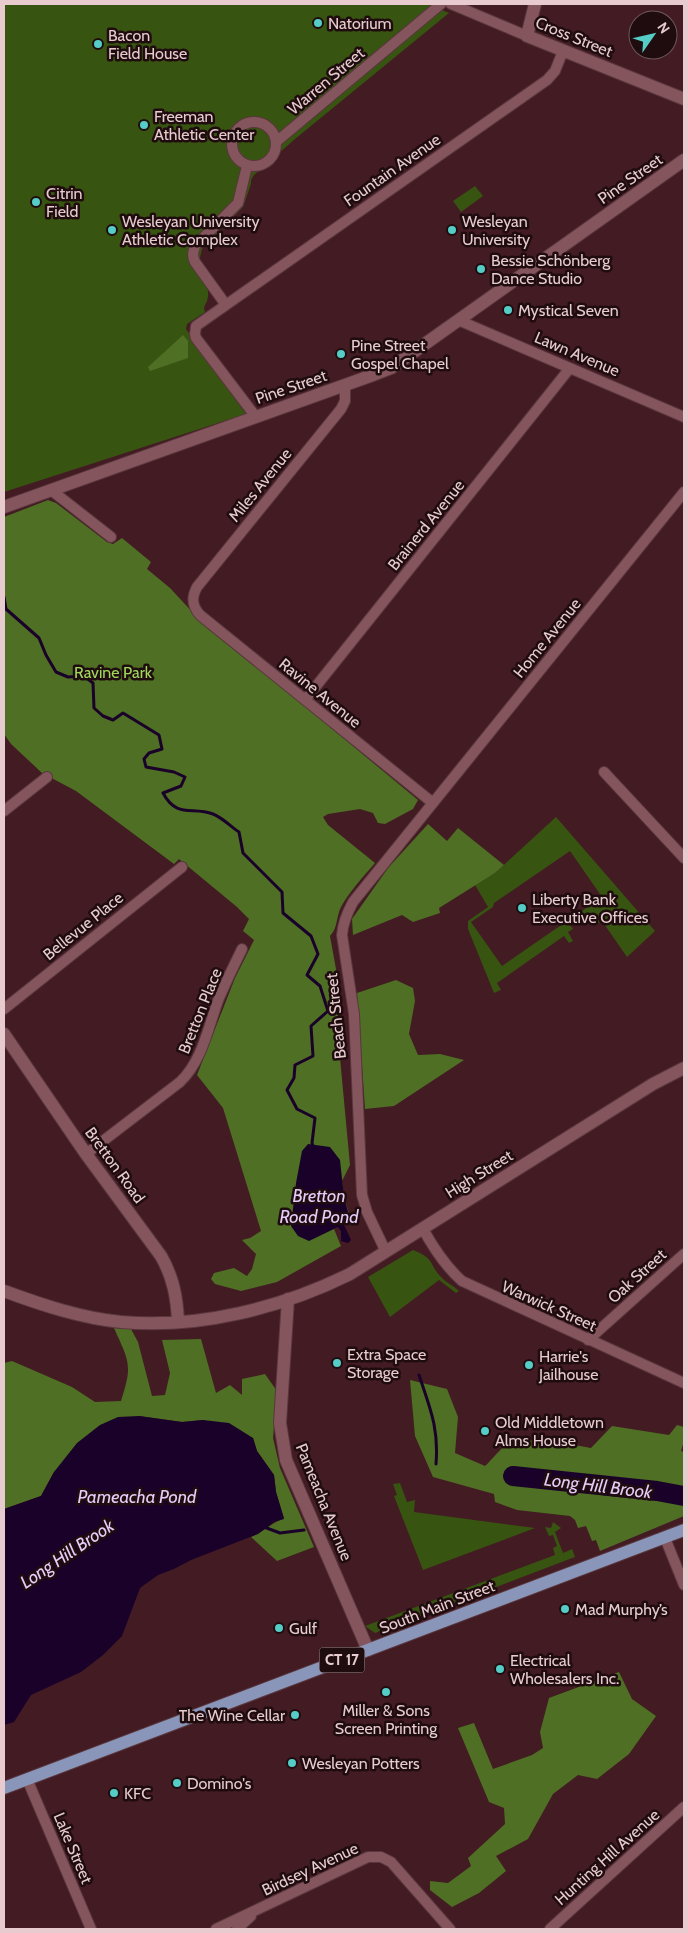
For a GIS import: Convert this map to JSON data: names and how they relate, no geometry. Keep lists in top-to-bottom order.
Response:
{
  "streets": {
    "main road": ["South Main Street", "CT 17"],
    "street": [
      "Cross Street",
      "Warren Street",
      "Fountain Avenue",
      "Pine Street",
      "Lawn Avenue",
      "Miles Avenue",
      "Brainerd Avenue",
      "Home Avenue",
      "Ravine Avenue",
      "Bellevue Place",
      "Bretton Place",
      "Beach Street",
      "Bretton Road",
      "High Street",
      "Oak Street",
      "Warwick Street",
      "Pameacha Avenue",
      "Lake Street",
      "Hunting Hill Avenue",
      "Birdsey Avenue"
    ]
  },
  "crossings": [
    ["Cross Street", "Fountain Avenue"],
    ["Fountain Avenue", "Pine Street"],
    ["Pine Street", "Lawn Avenue"],
    ["Pine Street", "Miles Avenue"],
    ["Lawn Avenue", "Brainerd Avenue"],
    ["Miles Avenue", "Ravine Avenue"],
    ["Brainerd Avenue", "Ravine Avenue"],
    ["Home Avenue", "Ravine Avenue"],
    ["Home Avenue", "Beach Street"],
    ["Ravine Avenue", "Beach Street"],
    ["Bretton Place", "Bretton Road"],
    ["Beach Street", "High Street"],
    ["Bretton Road", "High Street"],
    ["High Street", "Warwick Street"],
    ["High Street", "Pameacha Avenue"],
    ["Oak Street", "Warwick Street"],
    ["Pameacha Avenue", "South Main Street"],
    ["South Main Street", "Lake Street"]
  ],
  "water": ["Bretton Road Pond", "Long Hill Brook", "Pameacha Pond"],
  "parks": ["Ravine Park"],
  "places": [
    "Natorium",
    "Bacon Field House",
    "Freeman Athletic Center",
    "Citrin Field",
    "Wesleyan University Athletic Complex",
    "Wesleyan University",
    "Bessie Schönberg Dance Studio",
    "Mystical Seven",
    "Pine Street Gospel Chapel",
    "Liberty Bank Executive Offices",
    "Extra Space Storage",
    "Harrie's Jailhouse",
    "Old Middletown Alms House",
    "Mad Murphy’s",
    "Gulf",
    "Electrical Wholesalers Inc.",
    "Miller & Sons Screen Printing",
    "The Wine Cellar",
    "Wesleyan Potters",
    "Domino's",
    "KFC"
  ],
  "north": "top right"
}
